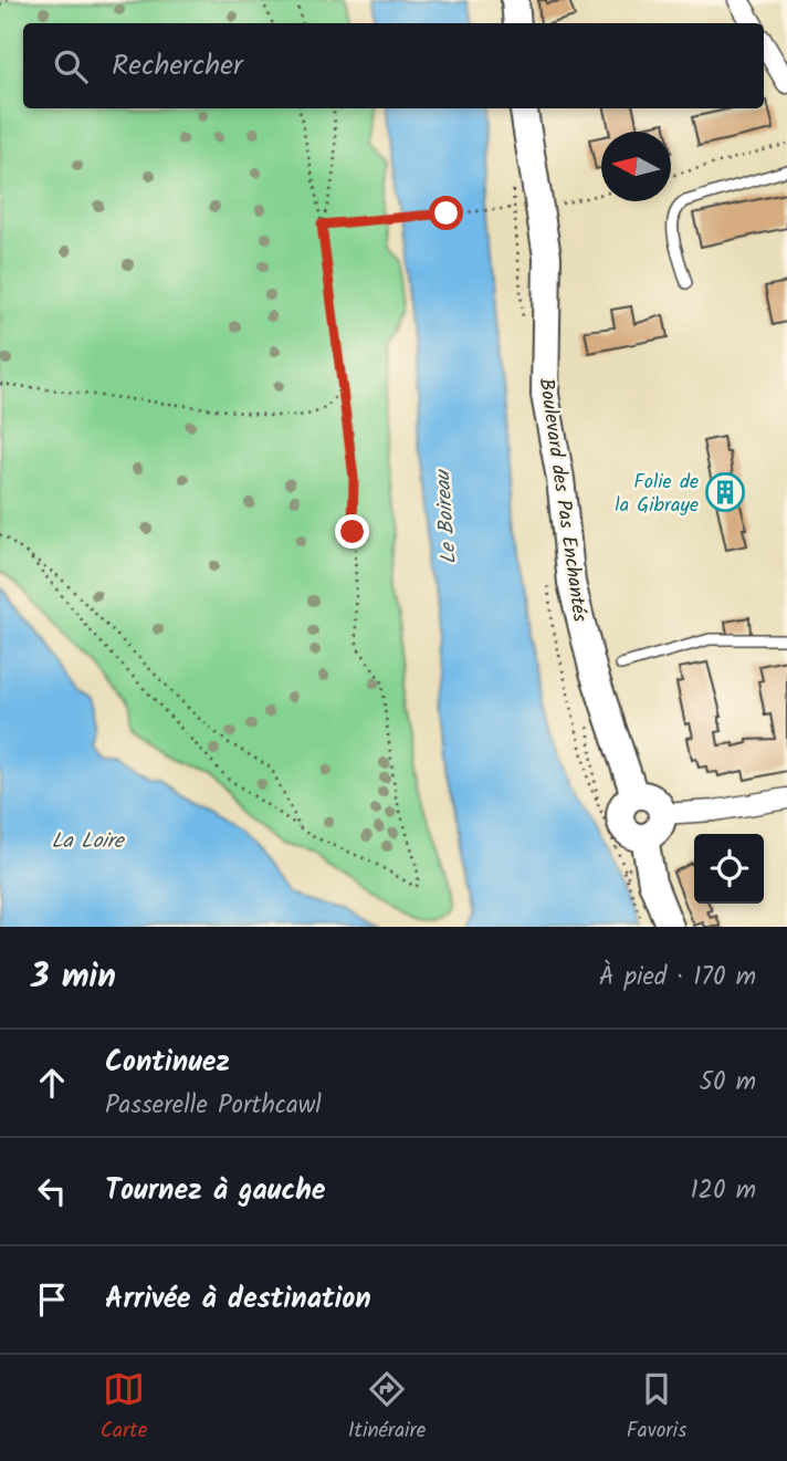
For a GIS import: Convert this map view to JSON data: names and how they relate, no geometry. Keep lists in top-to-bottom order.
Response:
{
  "streets": {
    "main road": ["Boulevard des Pas Enchantés"]
  },
  "water": ["Le Boireau", "La Loire"],
  "places": {
    "building": ["Folie de la Gibraye"]
  },
  "north": "left",
  "page": {
    "search": "Rechercher",
    "heading": ["3 min", "À pied · 170 m"],
    "list": [
      ["Continuez", "Passerelle Porthcawl", "50 m"],
      ["Tournez à gauche", "120 m"],
      "Arrivée à destination"
    ],
    "nav": ["Carte", "Itinéraire", "Favoris"]
  }
}
